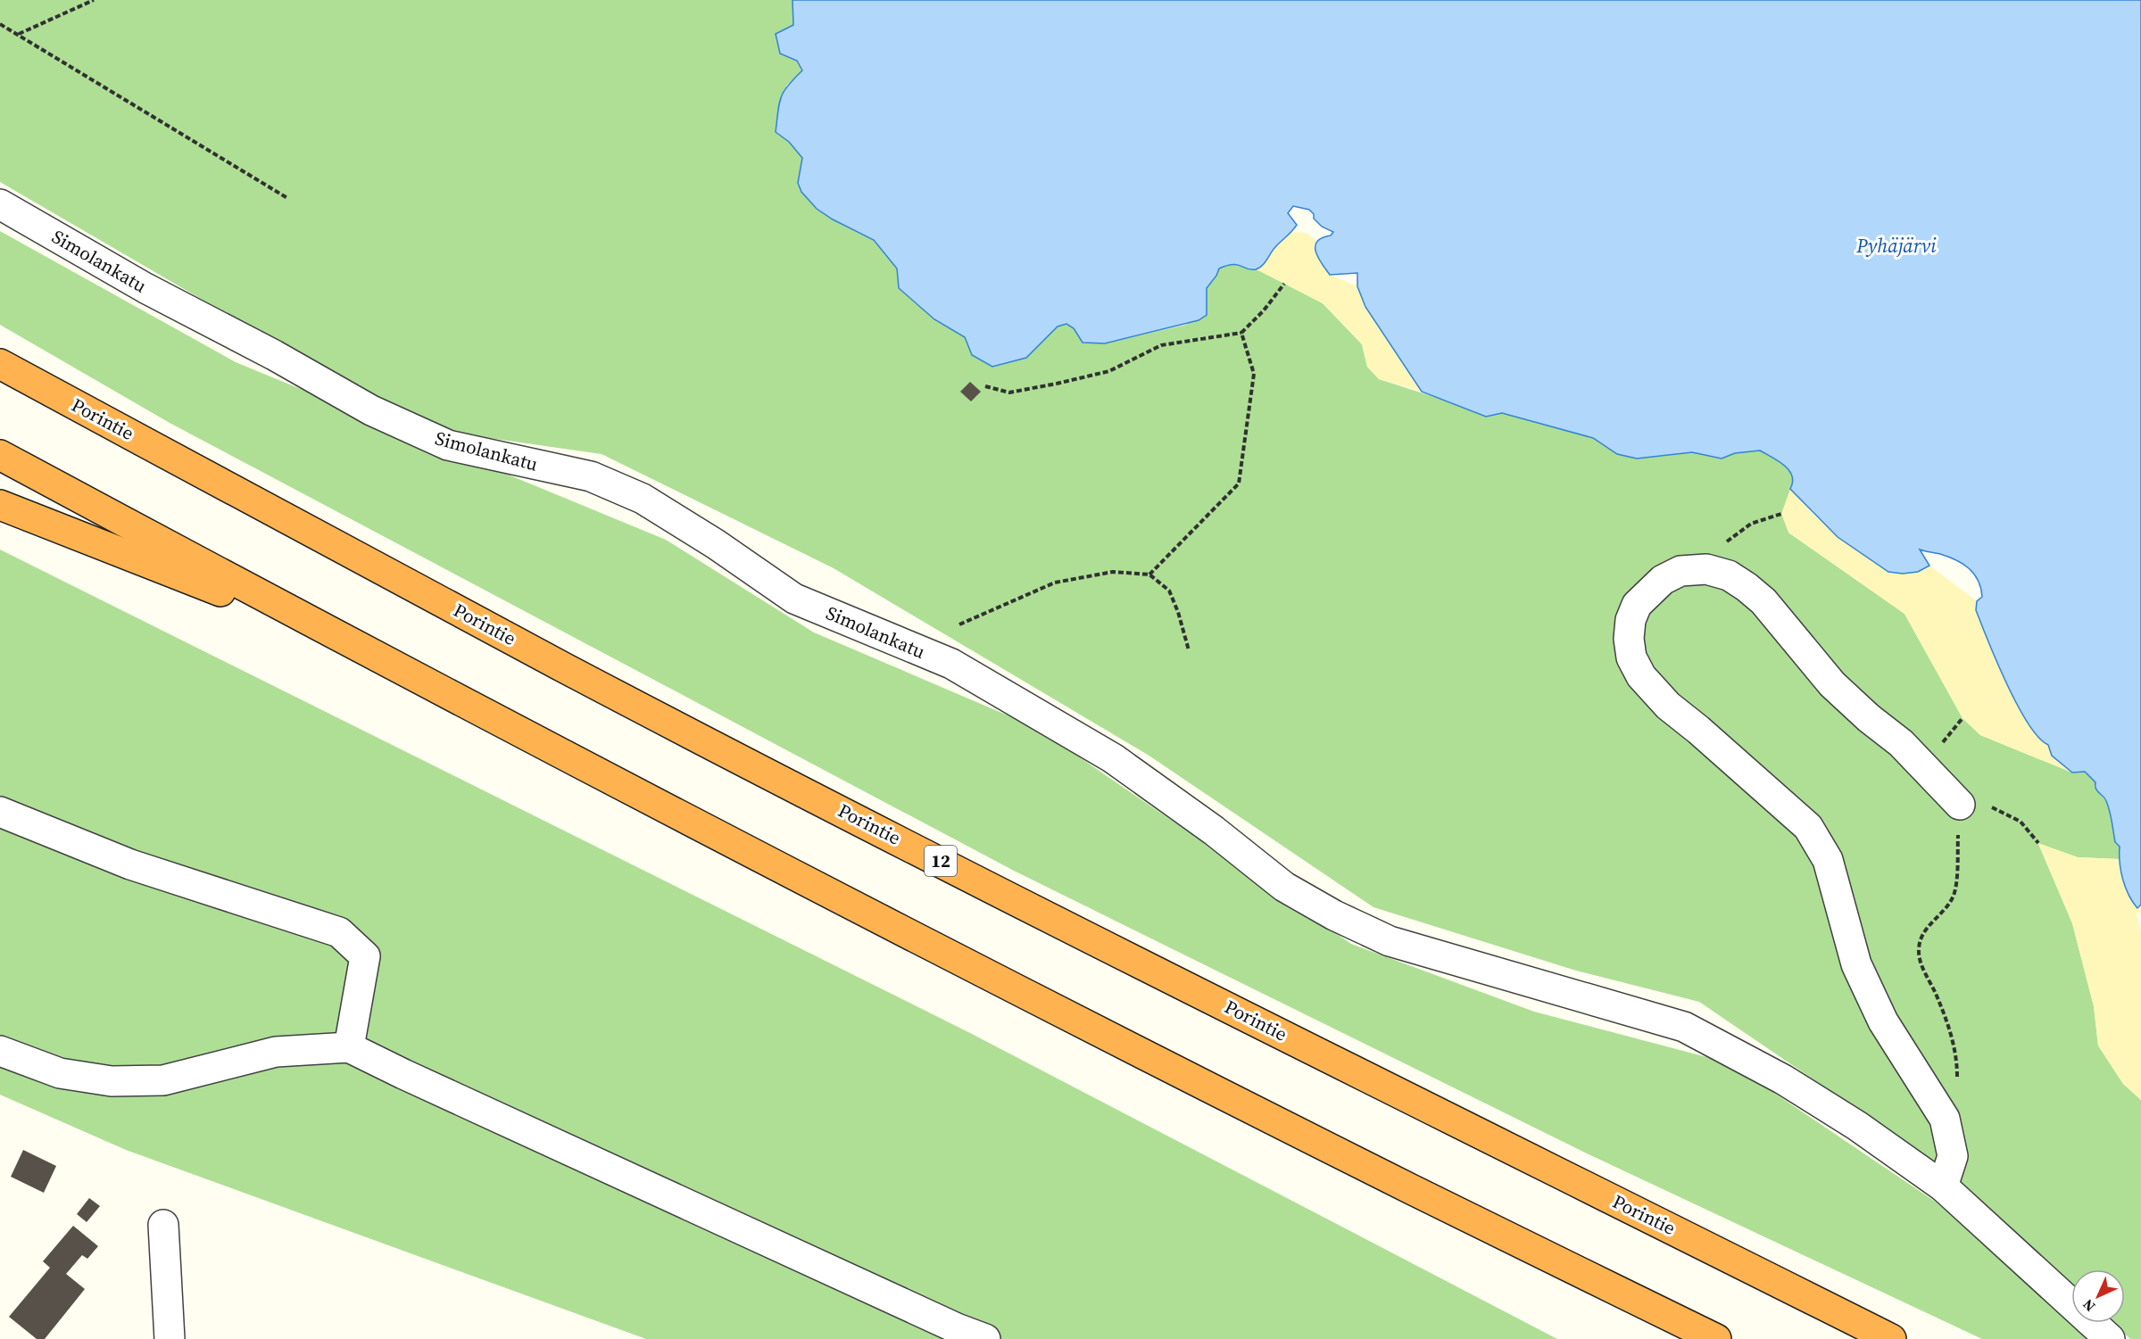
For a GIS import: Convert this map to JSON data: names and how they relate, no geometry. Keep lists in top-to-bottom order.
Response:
{
  "streets": {
    "highway": ["Porintie", "12"],
    "street": ["Simolankatu"]
  },
  "water": ["Pyhäjärvi"],
  "north": "bottom left"
}
